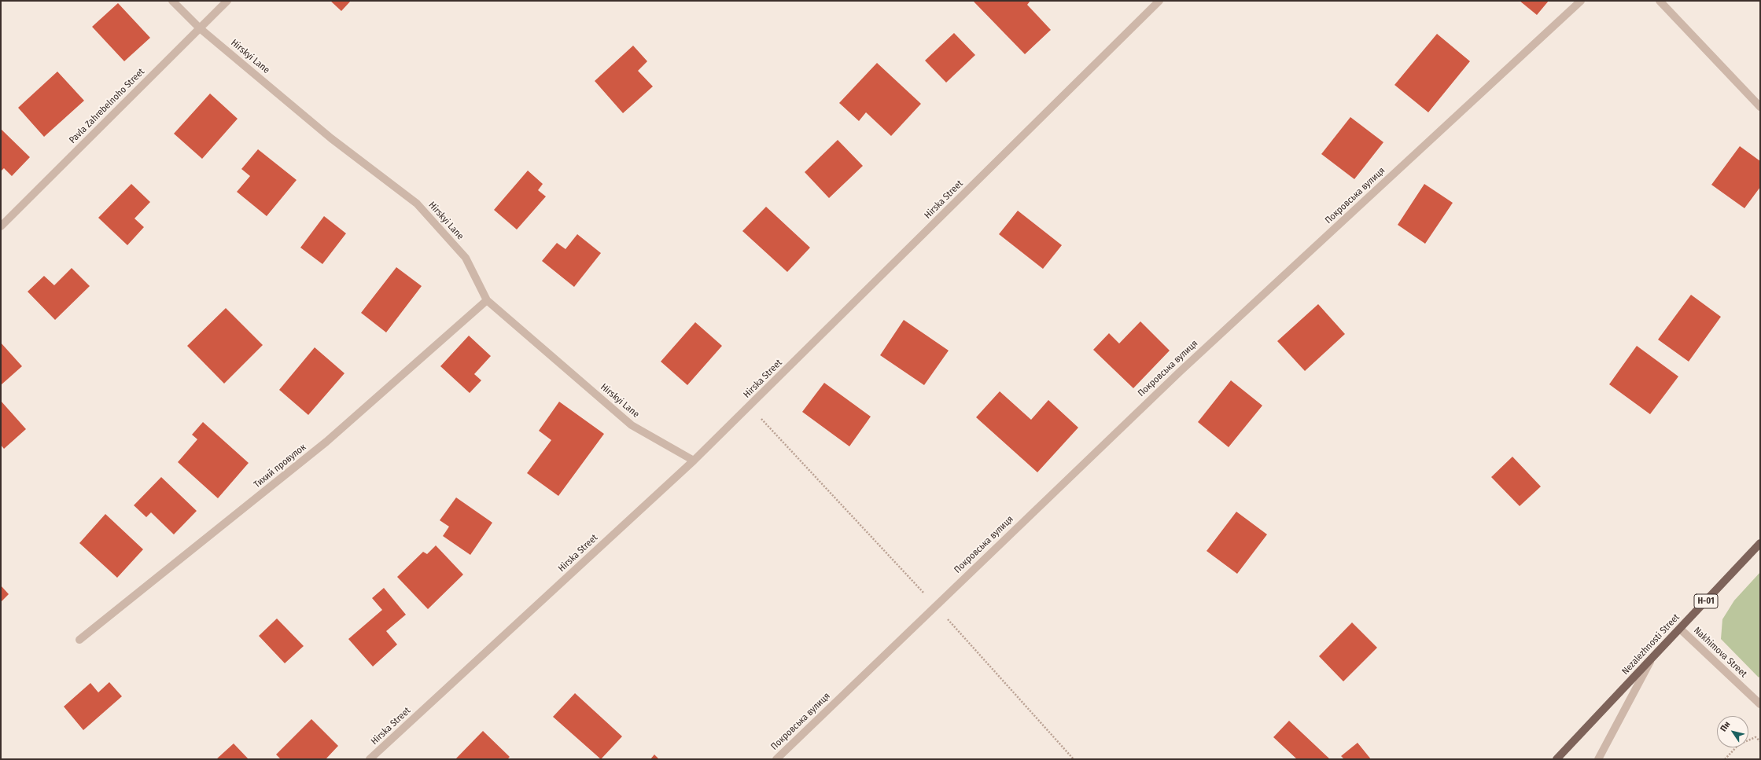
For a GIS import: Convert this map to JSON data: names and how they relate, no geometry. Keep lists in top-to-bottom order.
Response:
{
  "streets": {
    "main road": ["Н-01", "Nezalezhnosti Street"],
    "street": [
      "Hirskyi Lane",
      "Pavla Zahrebelnoho Street",
      "Покровська вулиця",
      "Hirska Street",
      "Тихий провулок",
      "Nakhimova Street"
    ]
  },
  "crossings": [
    ["Hirskyi Lane", "Pavla Zahrebelnoho Street"],
    ["Hirskyi Lane", "Hirska Street"],
    ["Hirskyi Lane", "Тихий провулок"],
    ["Nezalezhnosti Street", "Nakhimova Street"]
  ],
  "north": "top left"
}
